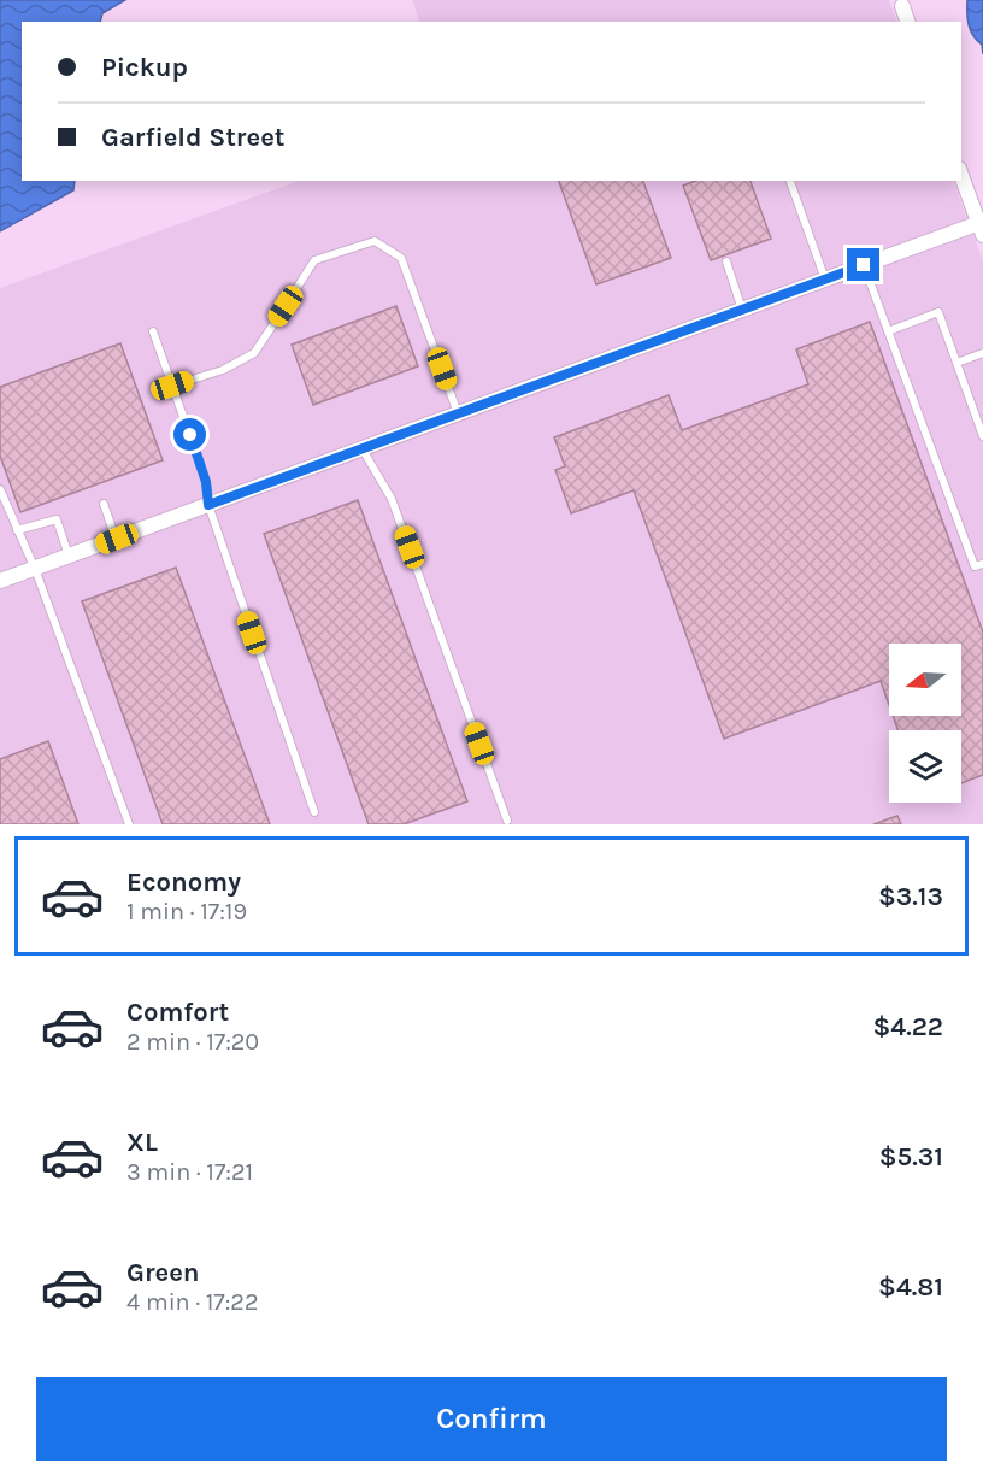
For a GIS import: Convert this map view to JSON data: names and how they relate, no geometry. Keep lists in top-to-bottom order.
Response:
{
  "north": "left",
  "page": {
    "banner": ["Pickup", "Garfield Street"],
    "list": [
      {
        "name": "Economy",
        "note": "1 min · 17:19",
        "value": "$3.13"
      },
      {
        "name": "Comfort",
        "note": "2 min · 17:20",
        "value": "$4.22"
      },
      {
        "name": "XL",
        "note": "3 min · 17:21",
        "value": "$5.31"
      },
      {
        "name": "Green",
        "note": "4 min · 17:22",
        "value": "$4.81"
      }
    ],
    "buttons": "Confirm"
  }
}
